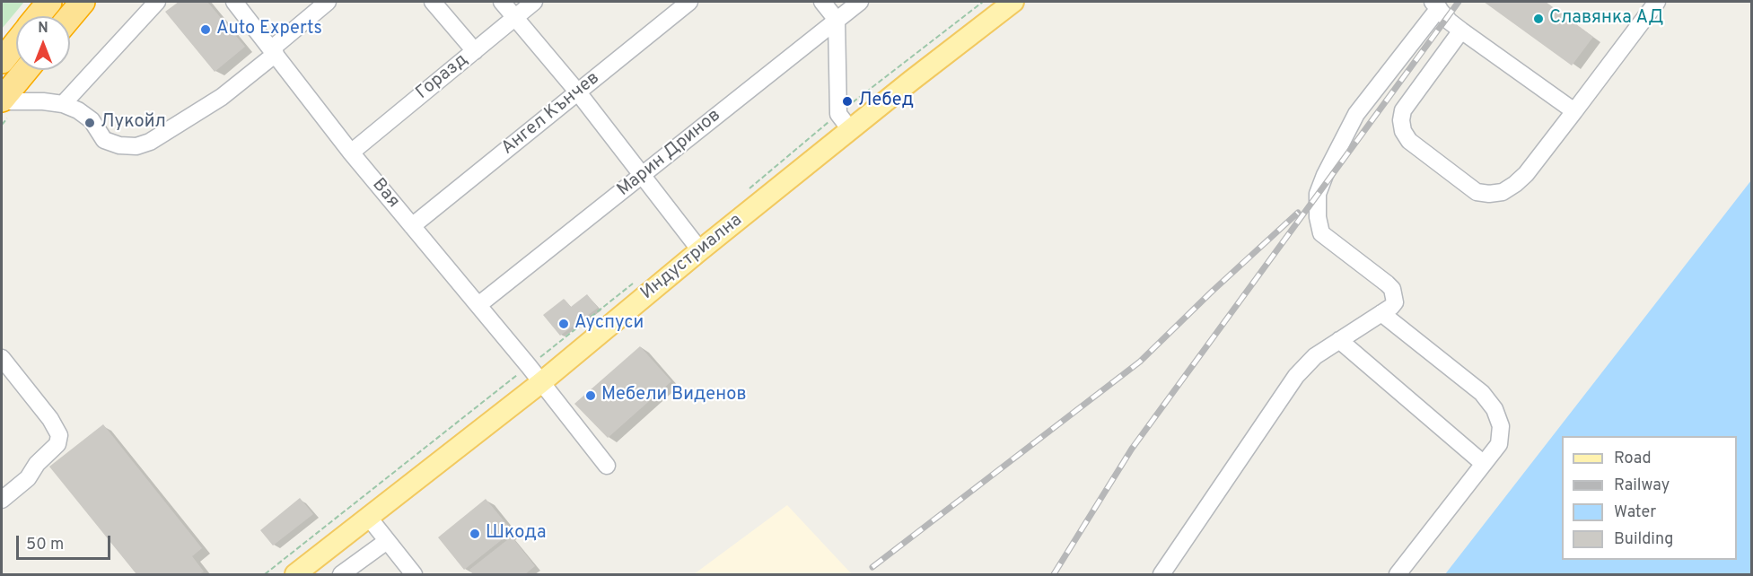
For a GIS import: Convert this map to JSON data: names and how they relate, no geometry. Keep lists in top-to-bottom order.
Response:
{
  "streets": {
    "main road": ["Индустриална"],
    "street": [
      "Горазд",
      "Ангел Кънчев",
      "Марин Дринов",
      "Вая"
    ]
  },
  "crossings": [
    ["Горазд", "Вая"],
    ["Ангел Кънчев", "Вая"],
    ["Марин Дринов", "Вая"],
    ["Вая", "Индустриална"]
  ],
  "places": [
    "Славянка АД",
    "Auto Experts",
    "Лебед",
    "Лукойл",
    "Ауспуси",
    "Мебели Виденов",
    "Шкода"
  ],
  "legend": [
    "Road",
    "Railway",
    "Water",
    "Building"
  ],
  "scale_bar": "50 m",
  "north": "top"
}
